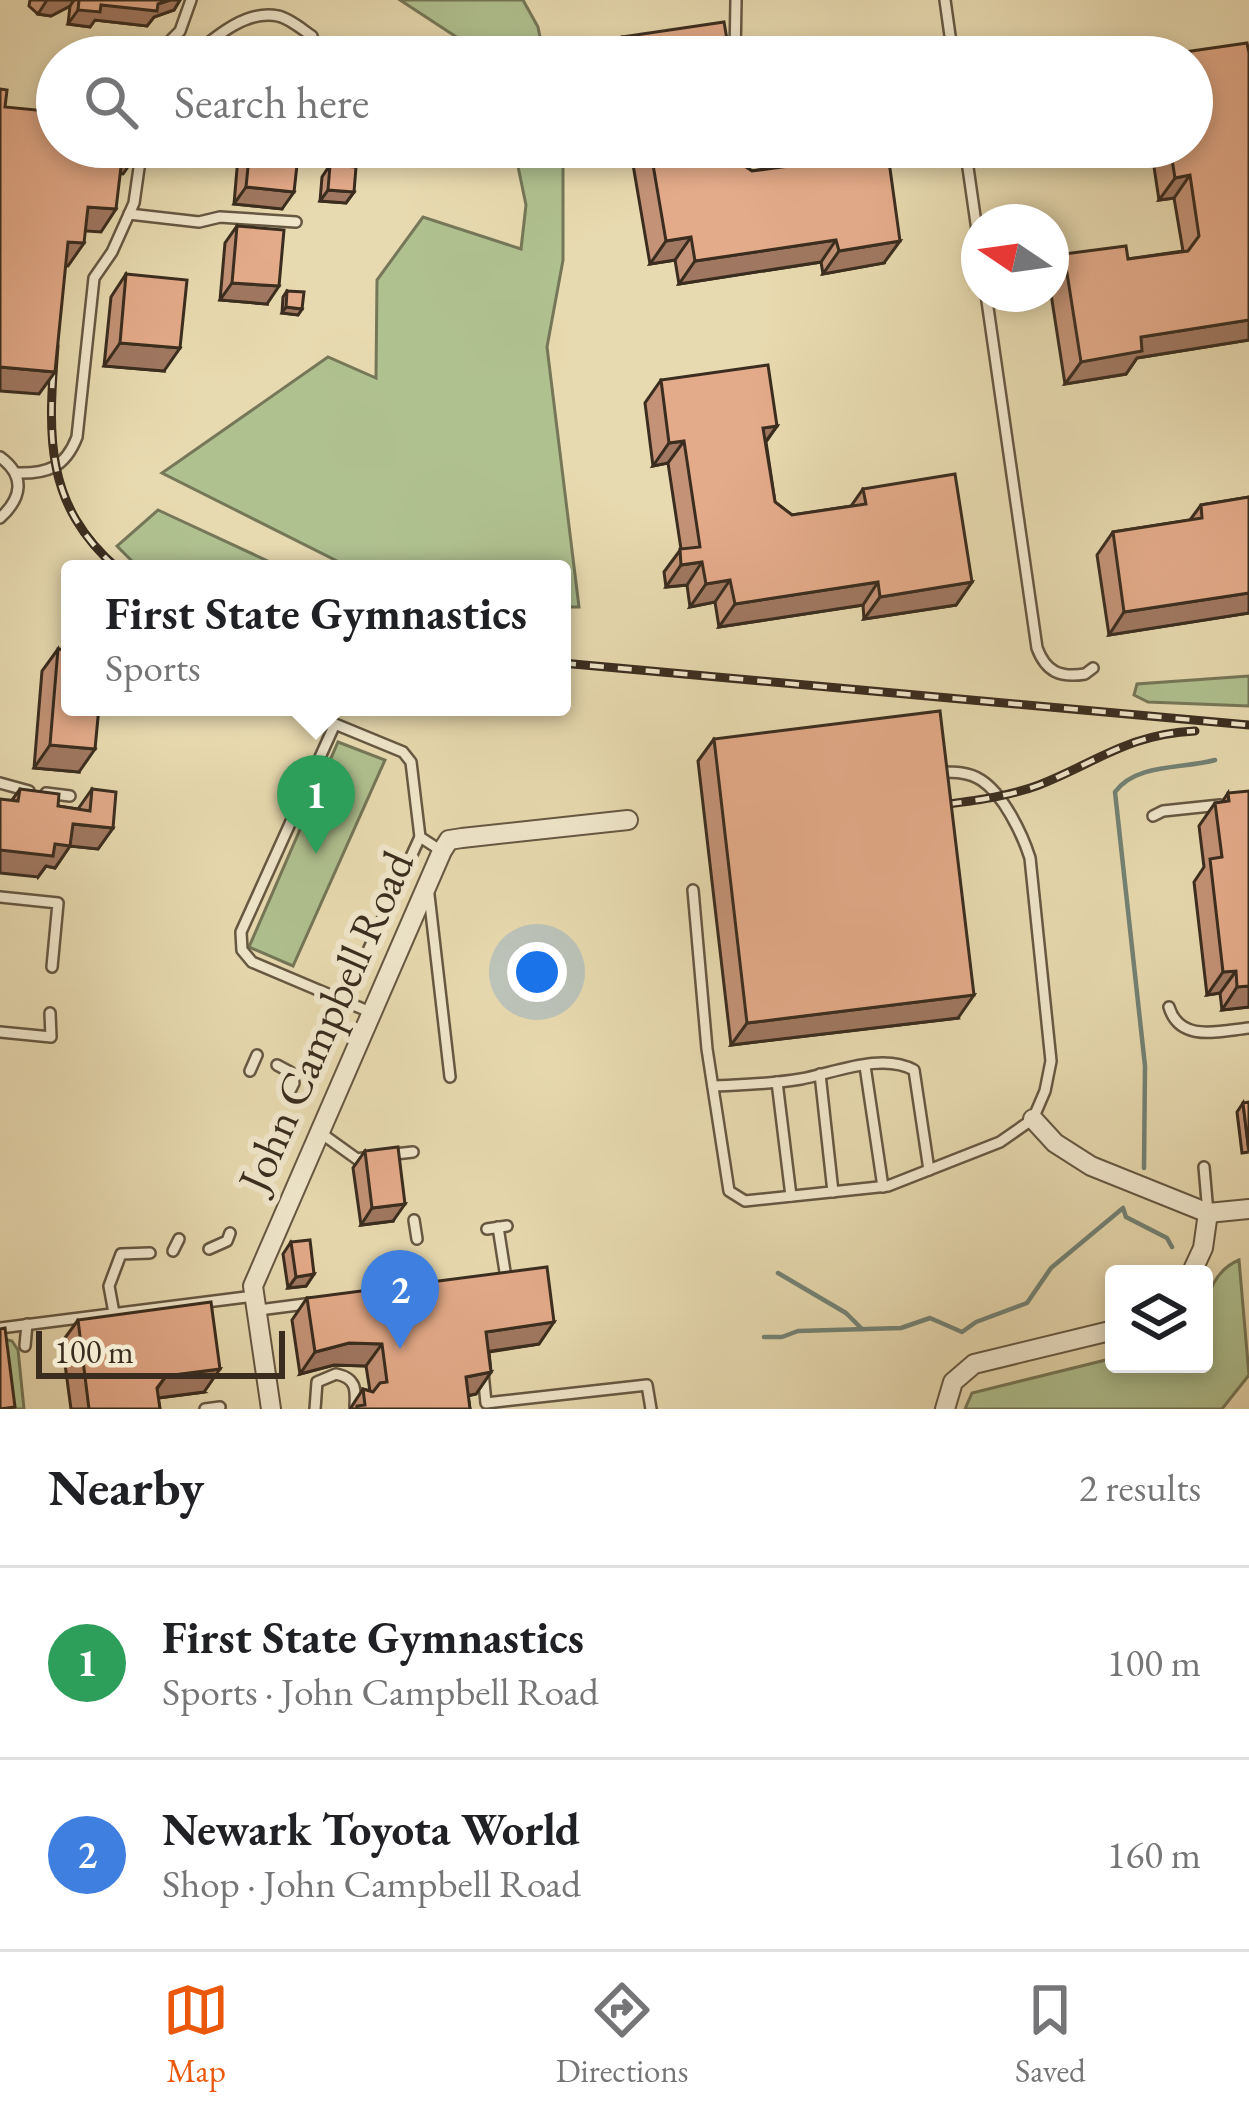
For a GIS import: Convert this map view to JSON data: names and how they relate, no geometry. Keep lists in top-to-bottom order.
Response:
{
  "streets": {
    "street": ["John Campbell Road"]
  },
  "scale_bar": "100 m",
  "north": "left",
  "page": {
    "search": "Search here",
    "popup": ["First State Gymnastics", "Sports"],
    "pins": ["1", "2"],
    "scale": "100 m",
    "heading": ["Nearby", "2 results"],
    "list": [
      {
        "mark": "1",
        "name": "First State Gymnastics",
        "note": "Sports · John Campbell Road",
        "value": "100 m"
      },
      {
        "mark": "2",
        "name": "Newark Toyota World",
        "note": "Shop · John Campbell Road",
        "value": "160 m"
      }
    ],
    "nav": ["Map", "Directions", "Saved"]
  }
}
